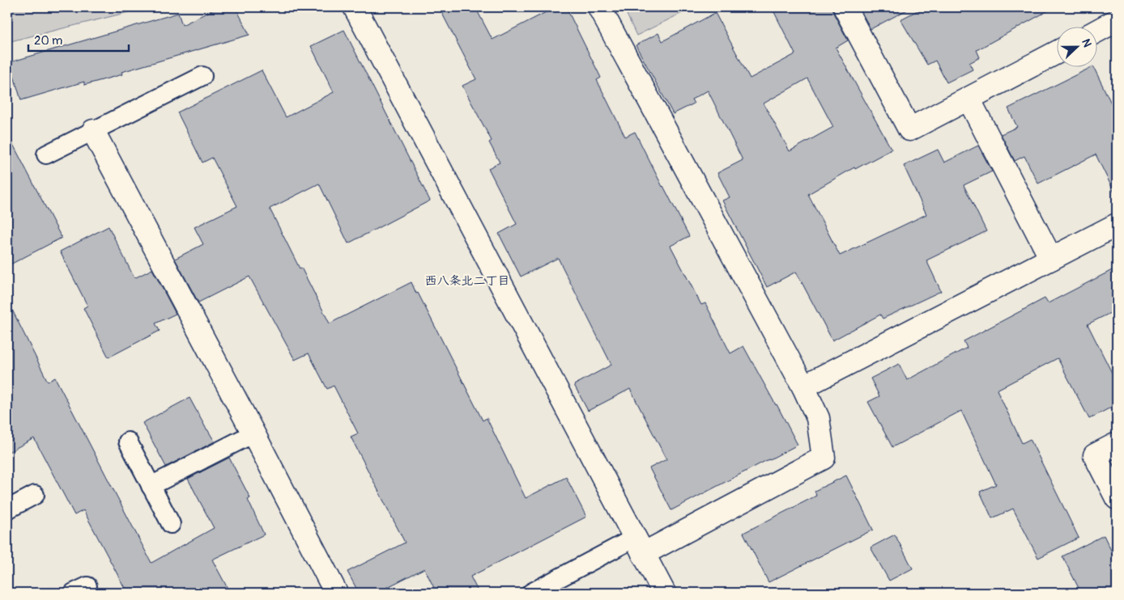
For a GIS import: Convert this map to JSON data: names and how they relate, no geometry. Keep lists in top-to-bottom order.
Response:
{
  "districts": ["西八条北二丁目"],
  "scale_bar": "20 m",
  "north": "right"
}
